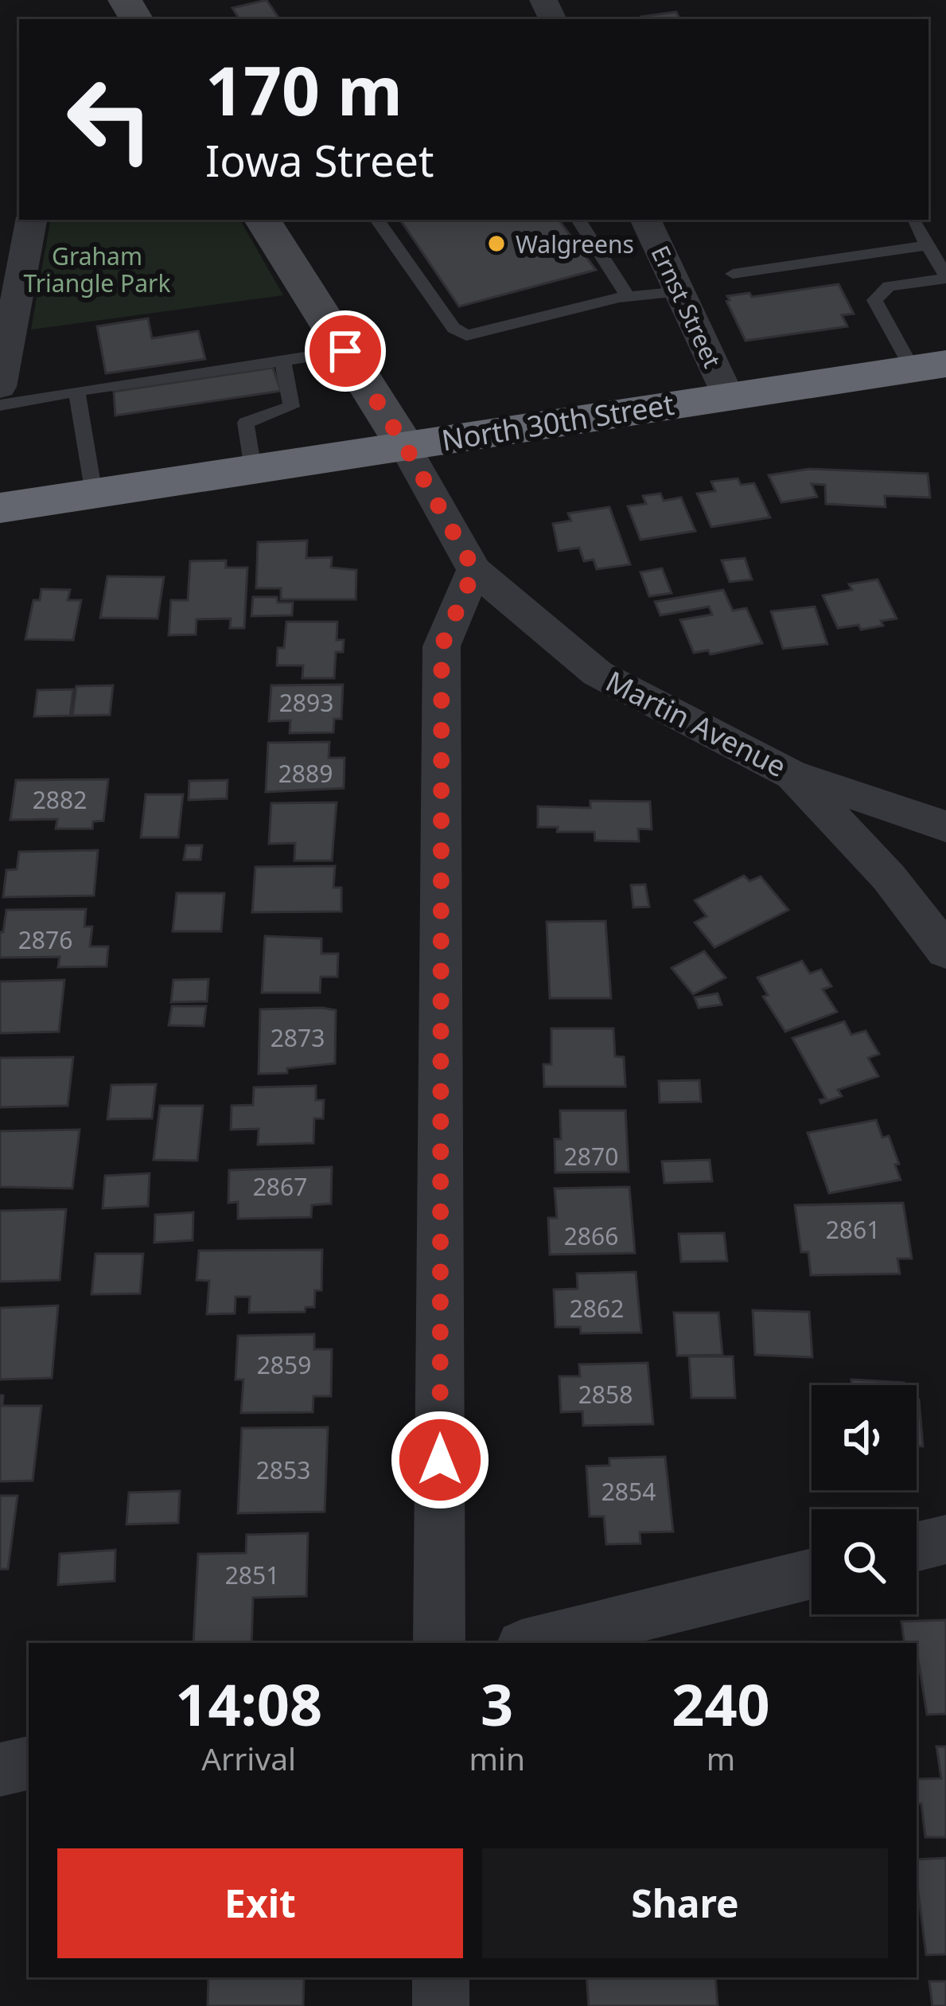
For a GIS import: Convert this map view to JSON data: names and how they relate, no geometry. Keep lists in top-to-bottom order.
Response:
{
  "streets": {
    "highway": ["North 30th Street"],
    "street": ["Ernst Street", "Martin Avenue"]
  },
  "crossings": [
    ["Ernst Street", "North 30th Street"]
  ],
  "parks": ["Graham Triangle Park"],
  "places": ["Walgreens"],
  "house_numbers": [
    "2893",
    "2889",
    "2882",
    "2876",
    "2873",
    "2870",
    "2867",
    "2861",
    "2866",
    "2862",
    "2859",
    "2858",
    "2853",
    "2854",
    "2851"
  ],
  "page": {
    "turn": ["170 m", "Iowa Street"],
    "eta": [
      "14:08",
      "Arrival",
      "3",
      "min",
      "240",
      "m"
    ],
    "buttons": ["Exit", "Share"]
  }
}
